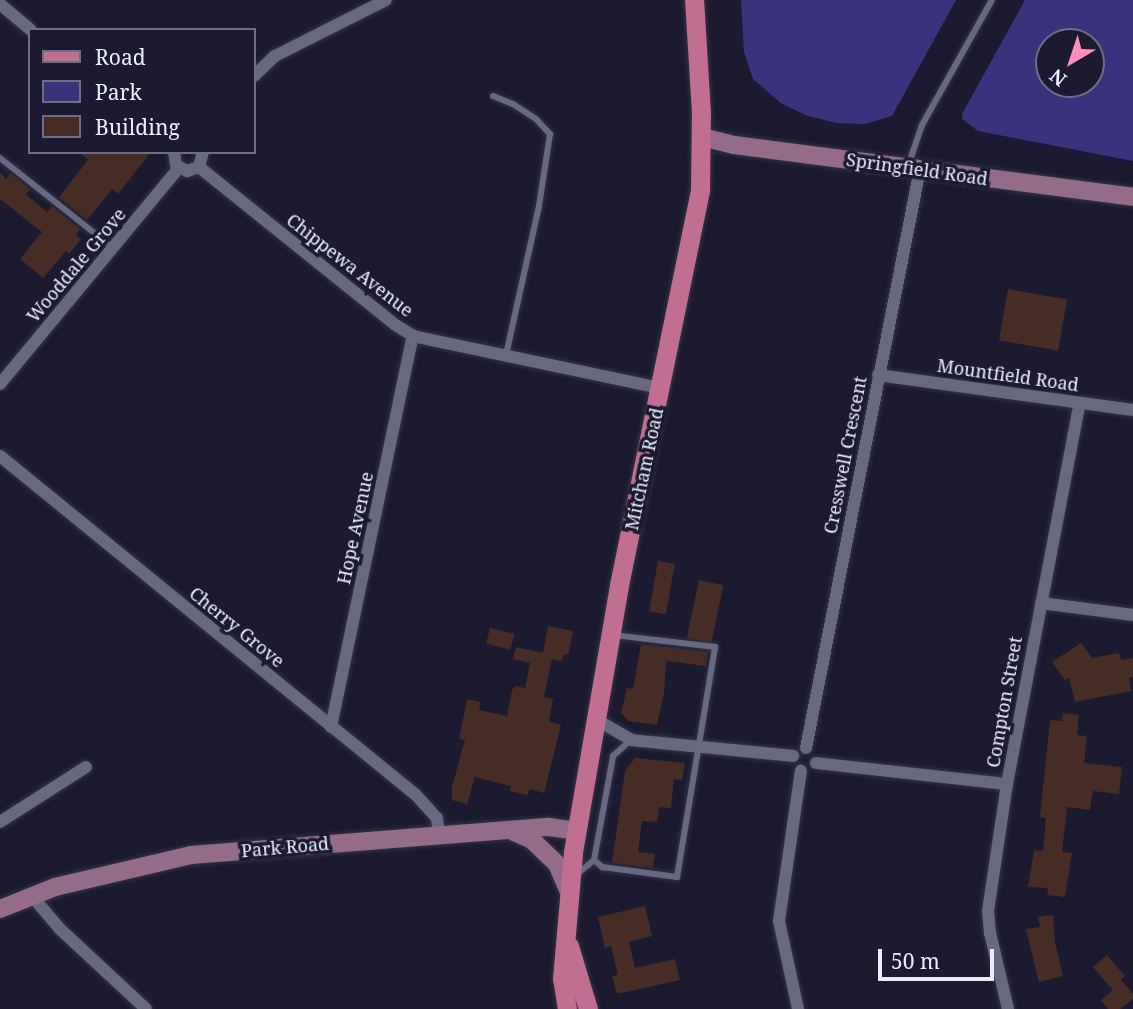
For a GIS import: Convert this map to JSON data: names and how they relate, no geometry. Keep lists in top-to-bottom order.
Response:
{
  "streets": {
    "main road": ["Mitcham Road"],
    "street": [
      "Springfield Road",
      "Wooddale Grove",
      "Chippewa Avenue",
      "Mountfield Road",
      "Cresswell Crescent",
      "Hope Avenue",
      "Cherry Grove",
      "Compton Street",
      "Park Road"
    ]
  },
  "crossings": [
    ["Springfield Road", "Cresswell Crescent"],
    ["Springfield Road", "Mitcham Road"],
    ["Chippewa Avenue", "Mitcham Road"],
    ["Chippewa Avenue", "Hope Avenue"],
    ["Mountfield Road", "Cresswell Crescent"],
    ["Mountfield Road", "Compton Street"],
    ["Mitcham Road", "Park Road"],
    ["Hope Avenue", "Cherry Grove"],
    ["Cherry Grove", "Park Road"]
  ],
  "legend": ["Road", "Park", "Building"],
  "scale_bar": "50 m",
  "north": "bottom left"
}
